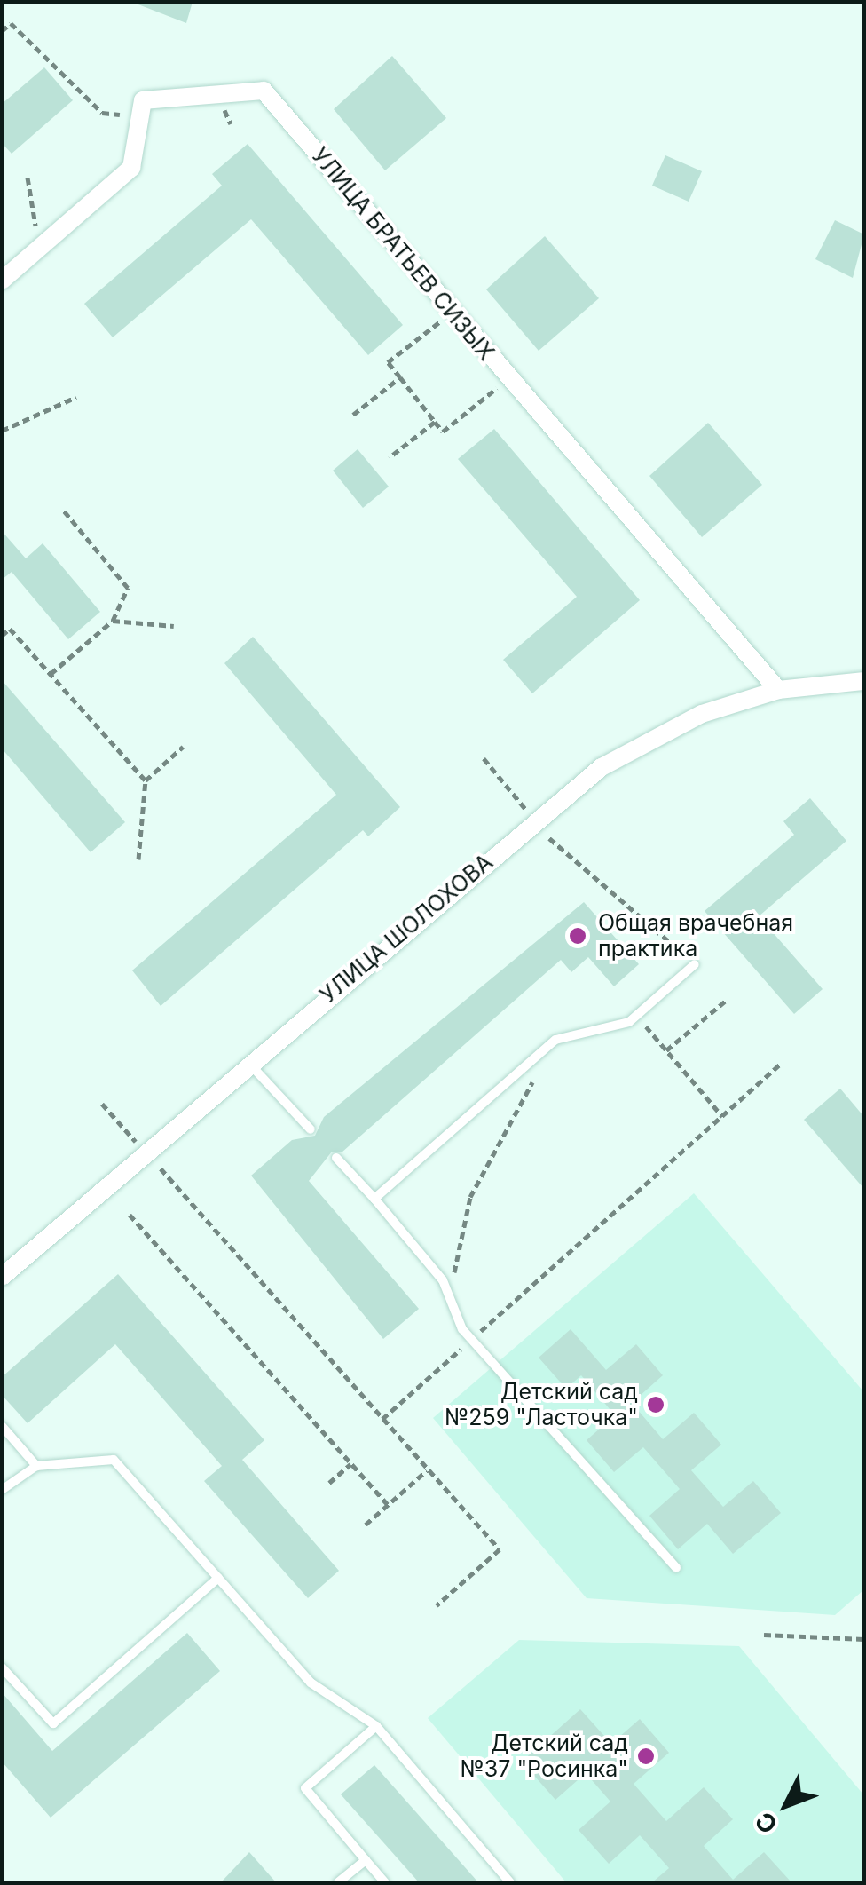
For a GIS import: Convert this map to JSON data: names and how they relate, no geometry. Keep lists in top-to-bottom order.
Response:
{
  "streets": {
    "street": ["УЛИЦА БРАТЬЕВ СИЗЫХ", "УЛИЦА ШОЛОХОВА"]
  },
  "crossings": [
    ["УЛИЦА БРАТЬЕВ СИЗЫХ", "УЛИЦА ШОЛОХОВА"]
  ],
  "places": ["Общая врачебная практика", "Детский сад №259 \"Ласточка\"", "Детский сад №37 \"Росинка\""],
  "north": "bottom left"
}
